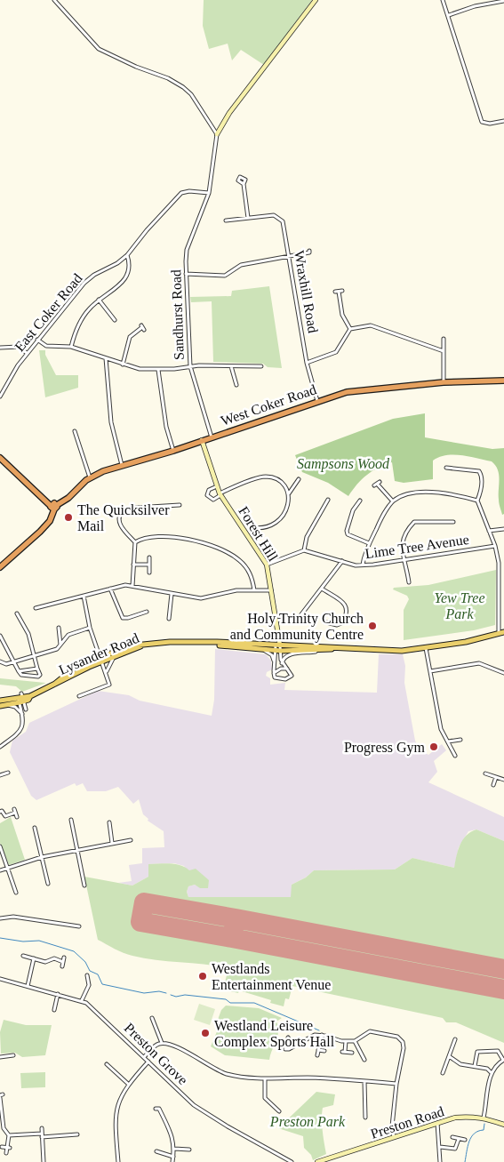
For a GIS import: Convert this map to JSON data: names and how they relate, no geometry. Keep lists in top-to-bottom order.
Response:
{
  "streets": {
    "highway": ["West Coker Road"],
    "main road": ["Lysander Road"],
    "street": [
      "Wraxhill Road",
      "East Coker Road",
      "Sandhurst Road",
      "Forest Hill",
      "Lime Tree Avenue",
      "Preston Grove",
      "Preston Road"
    ]
  },
  "crossings": [
    ["Wraxhill Road", "West Coker Road"],
    ["East Coker Road", "Sandhurst Road"],
    ["Sandhurst Road", "West Coker Road"],
    ["West Coker Road", "Forest Hill"],
    ["Forest Hill", "Lysander Road"]
  ],
  "parks": ["Sampsons Wood", "Yew Tree Park", "Preston Park"],
  "places": [
    "The Quicksilver Mail",
    "Holy Trinity Church and Community Centre",
    "Progress Gym",
    "Westlands Entertainment Venue",
    "Westland Leisure Complex Sports Hall"
  ]
}
